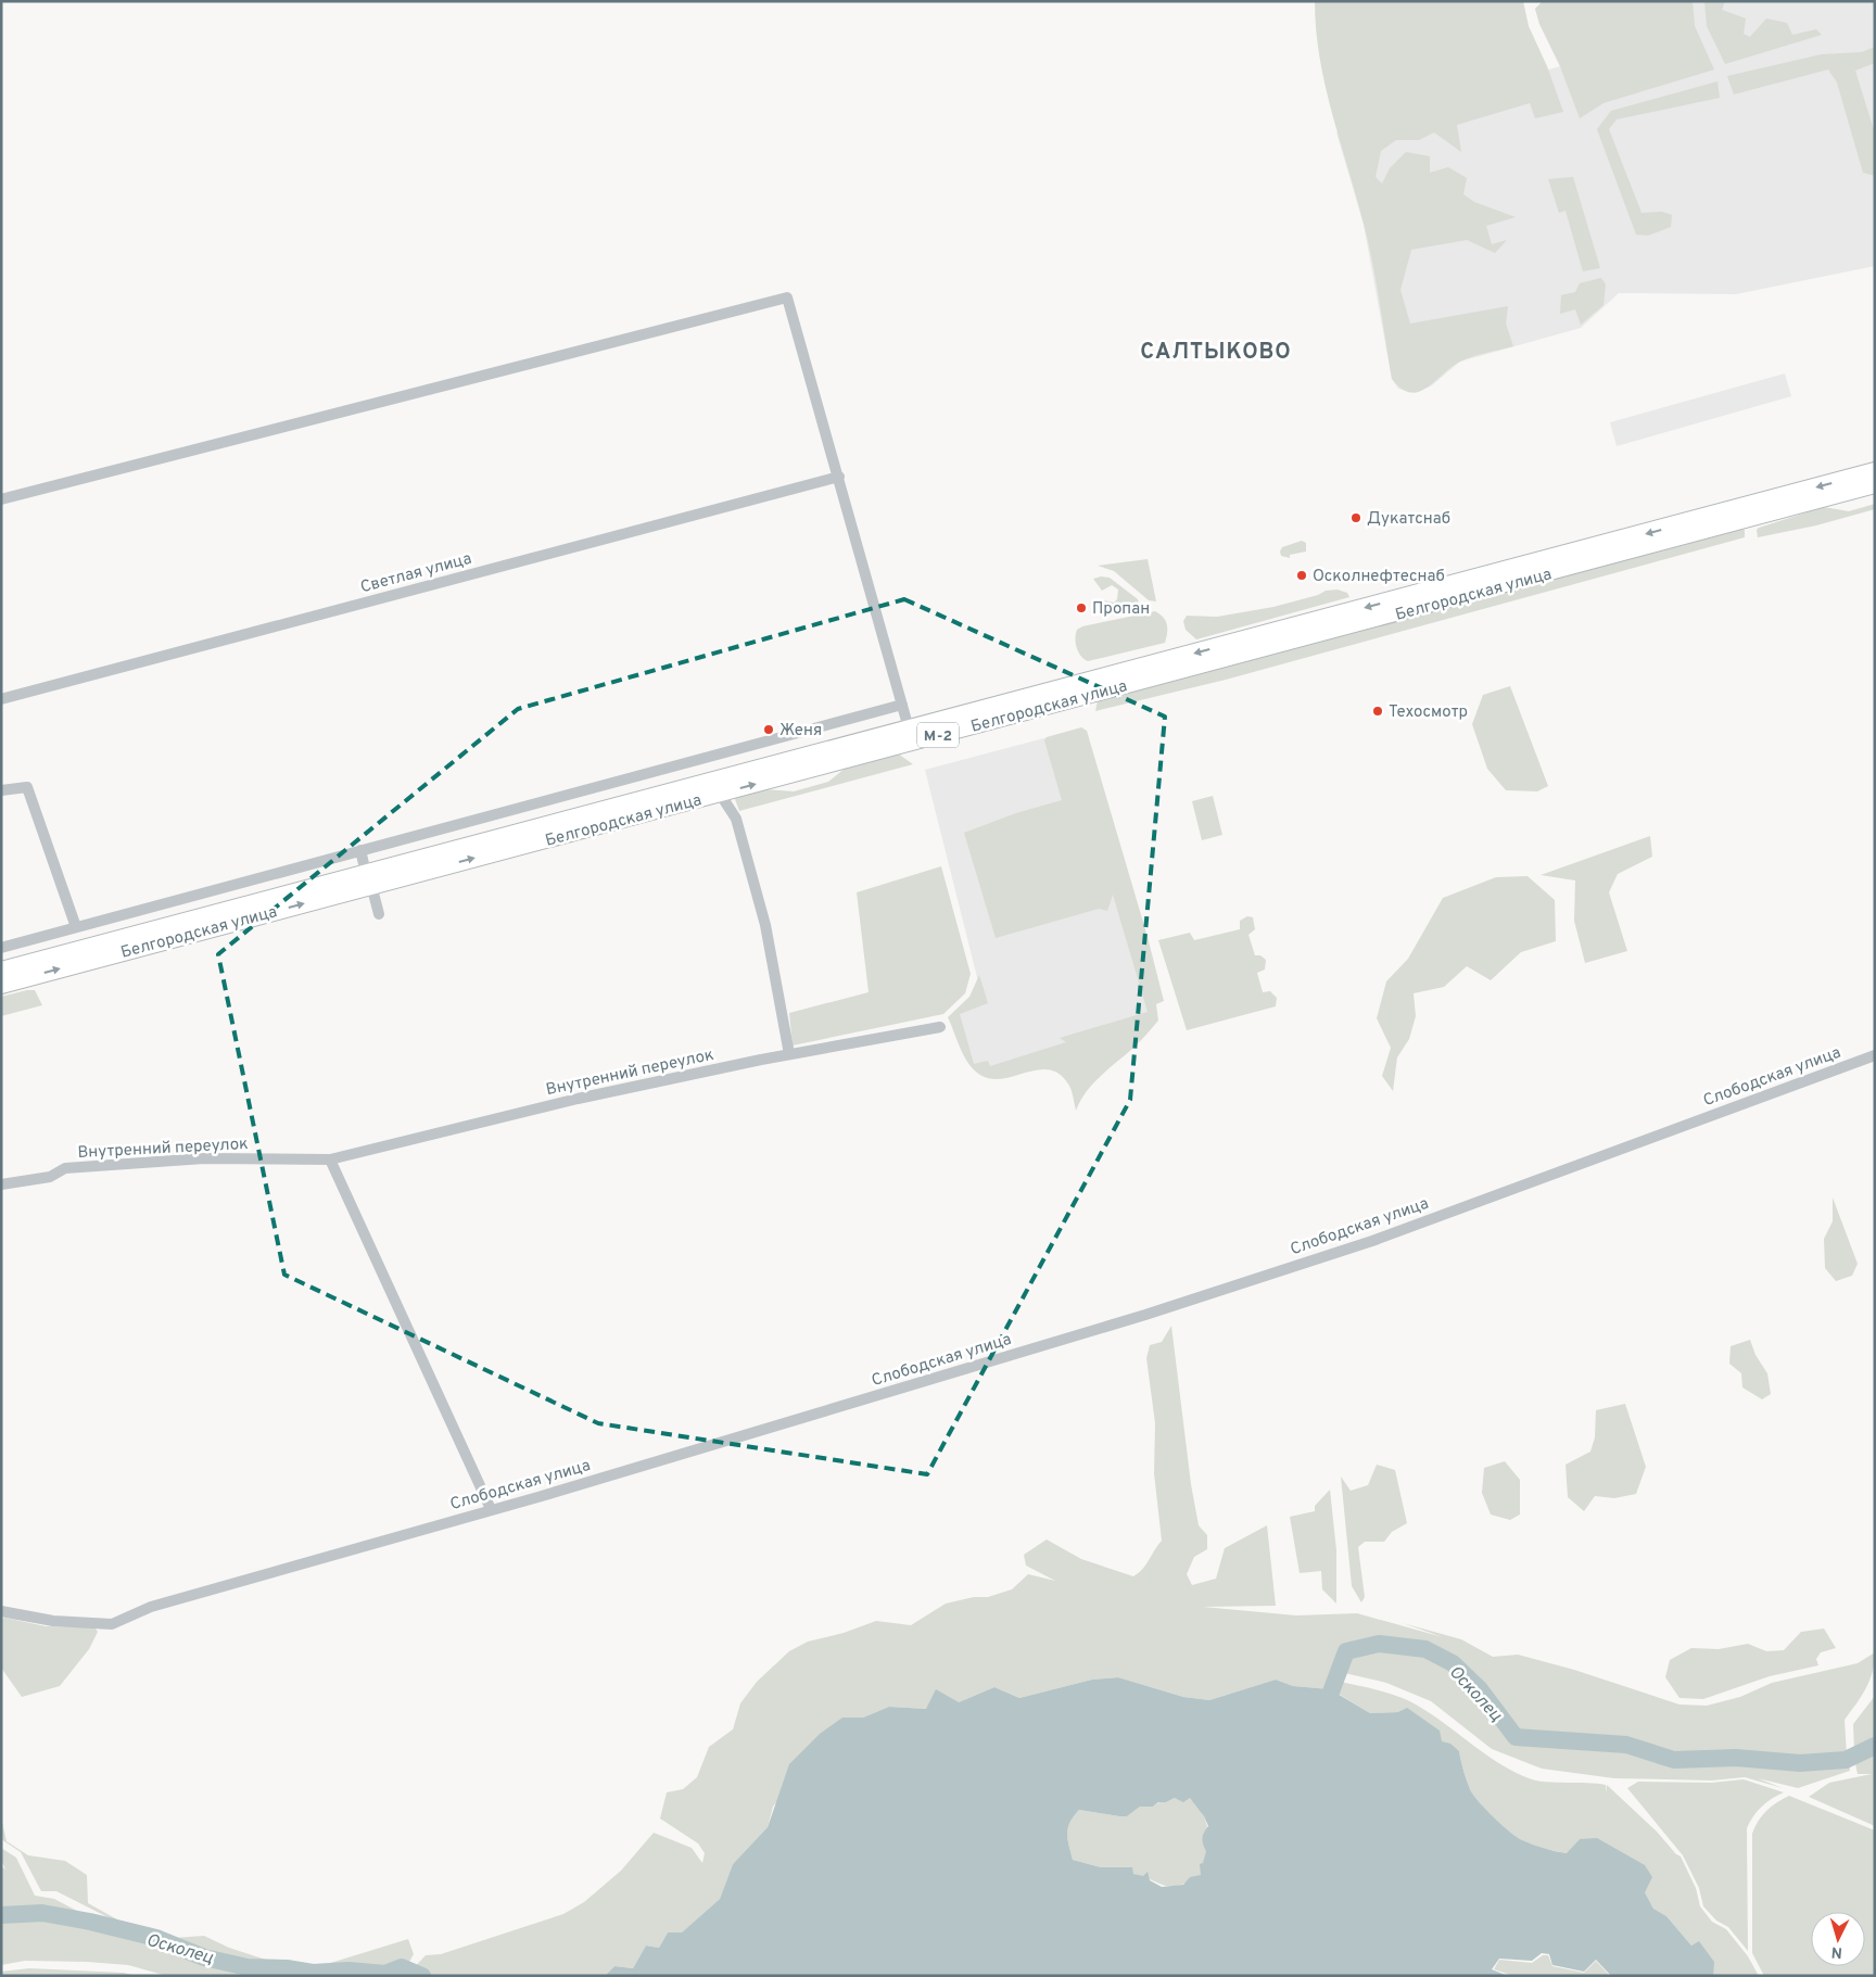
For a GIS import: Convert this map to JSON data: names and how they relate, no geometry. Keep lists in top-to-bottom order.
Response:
{
  "streets": {
    "main road": ["Белгородская улица", "М-2"],
    "street": ["Светлая улица", "Внутренний переулок", "Слободская улица"]
  },
  "districts": ["САЛТЫКОВО"],
  "water": ["Осколец"],
  "places": [
    "Дукатснаб",
    "Осколнефтеснаб",
    "Пропан",
    "Техосмотр",
    "Женя"
  ],
  "north": "bottom"
}
